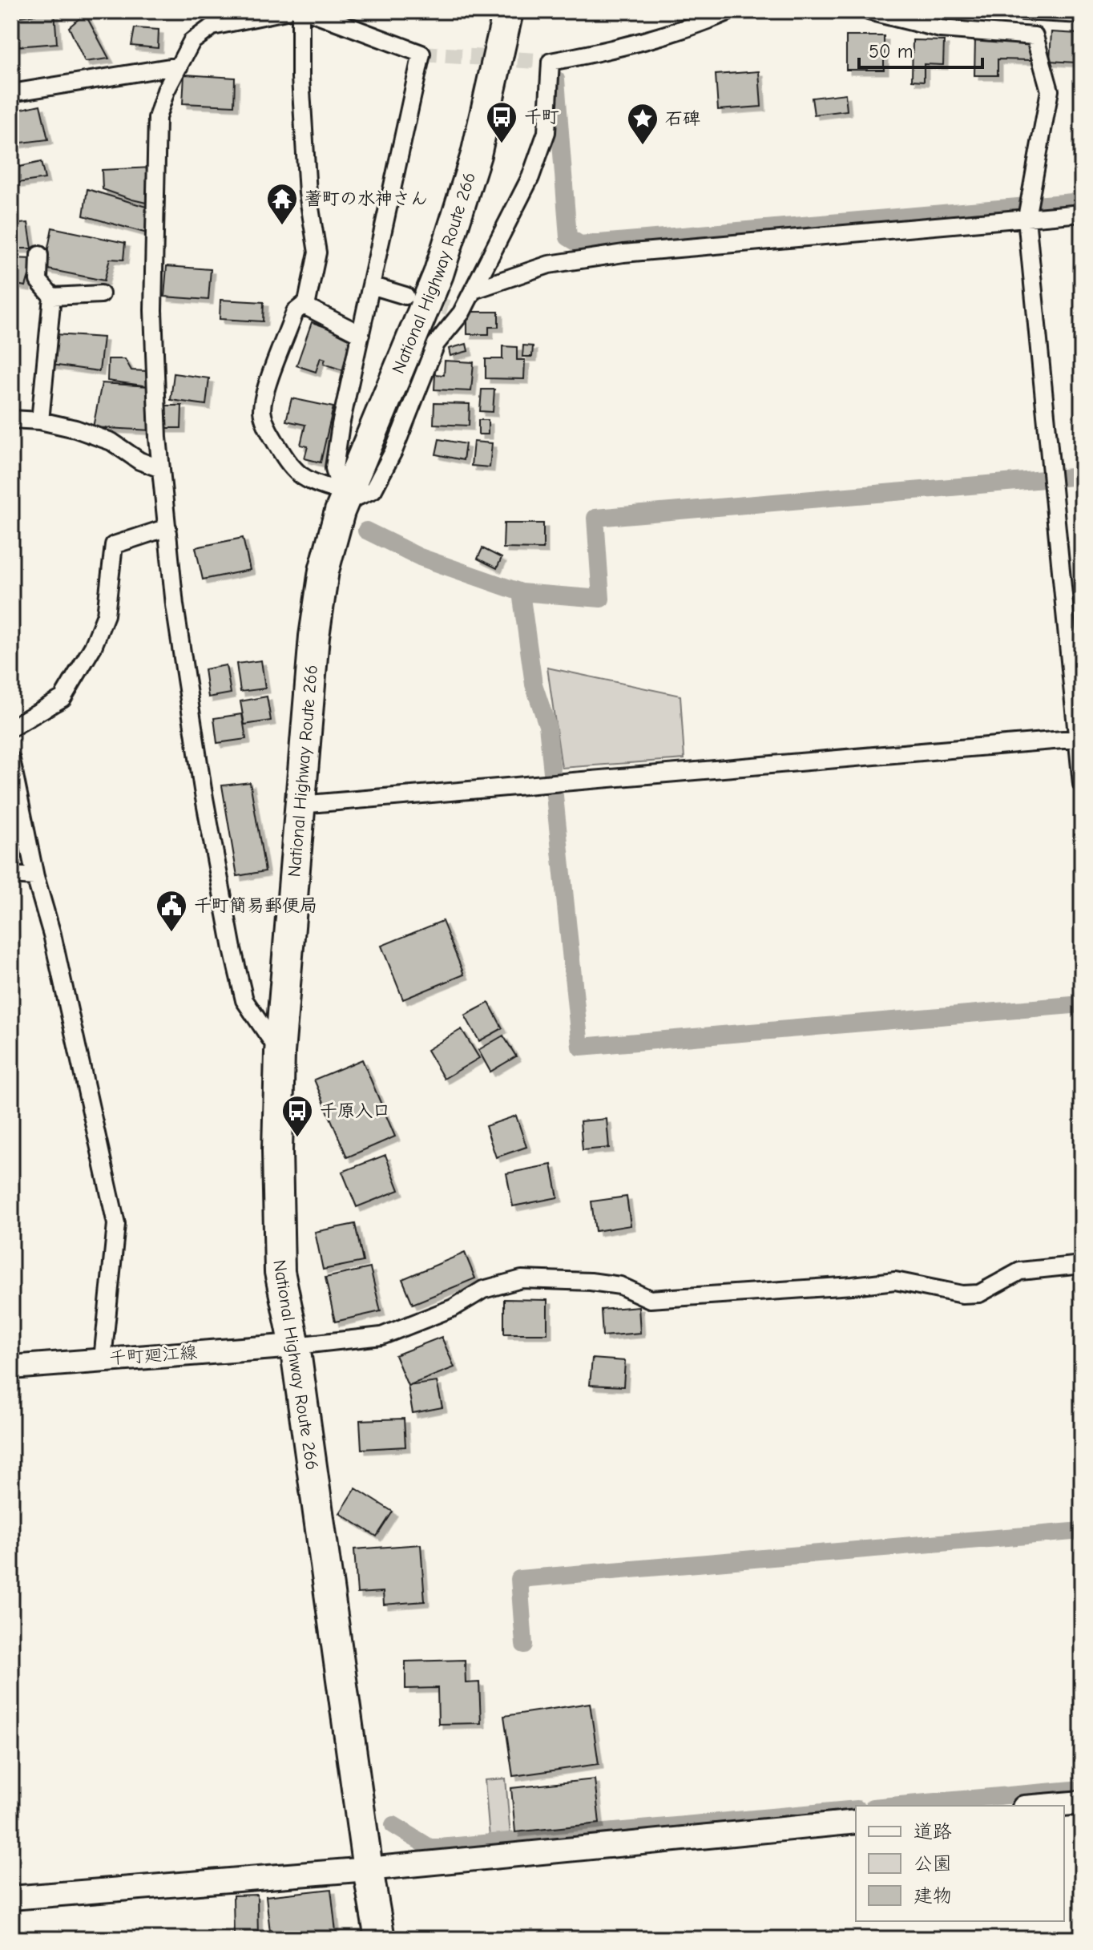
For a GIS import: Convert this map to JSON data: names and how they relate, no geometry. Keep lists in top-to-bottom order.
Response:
{
  "streets": {
    "highway": ["National Highway Route 266"],
    "street": ["千町廻江線"]
  },
  "crossings": [
    ["National Highway Route 266", "千町廻江線"]
  ],
  "places": {
    "bus stop": ["千町", "千原入口"],
    "place": ["石碑"],
    "temple": ["蓍町の水神さん"],
    "public building": ["千町簡易郵便局"]
  },
  "legend": ["道路", "公園", "建物"],
  "scale_bar": "50 m"
}
